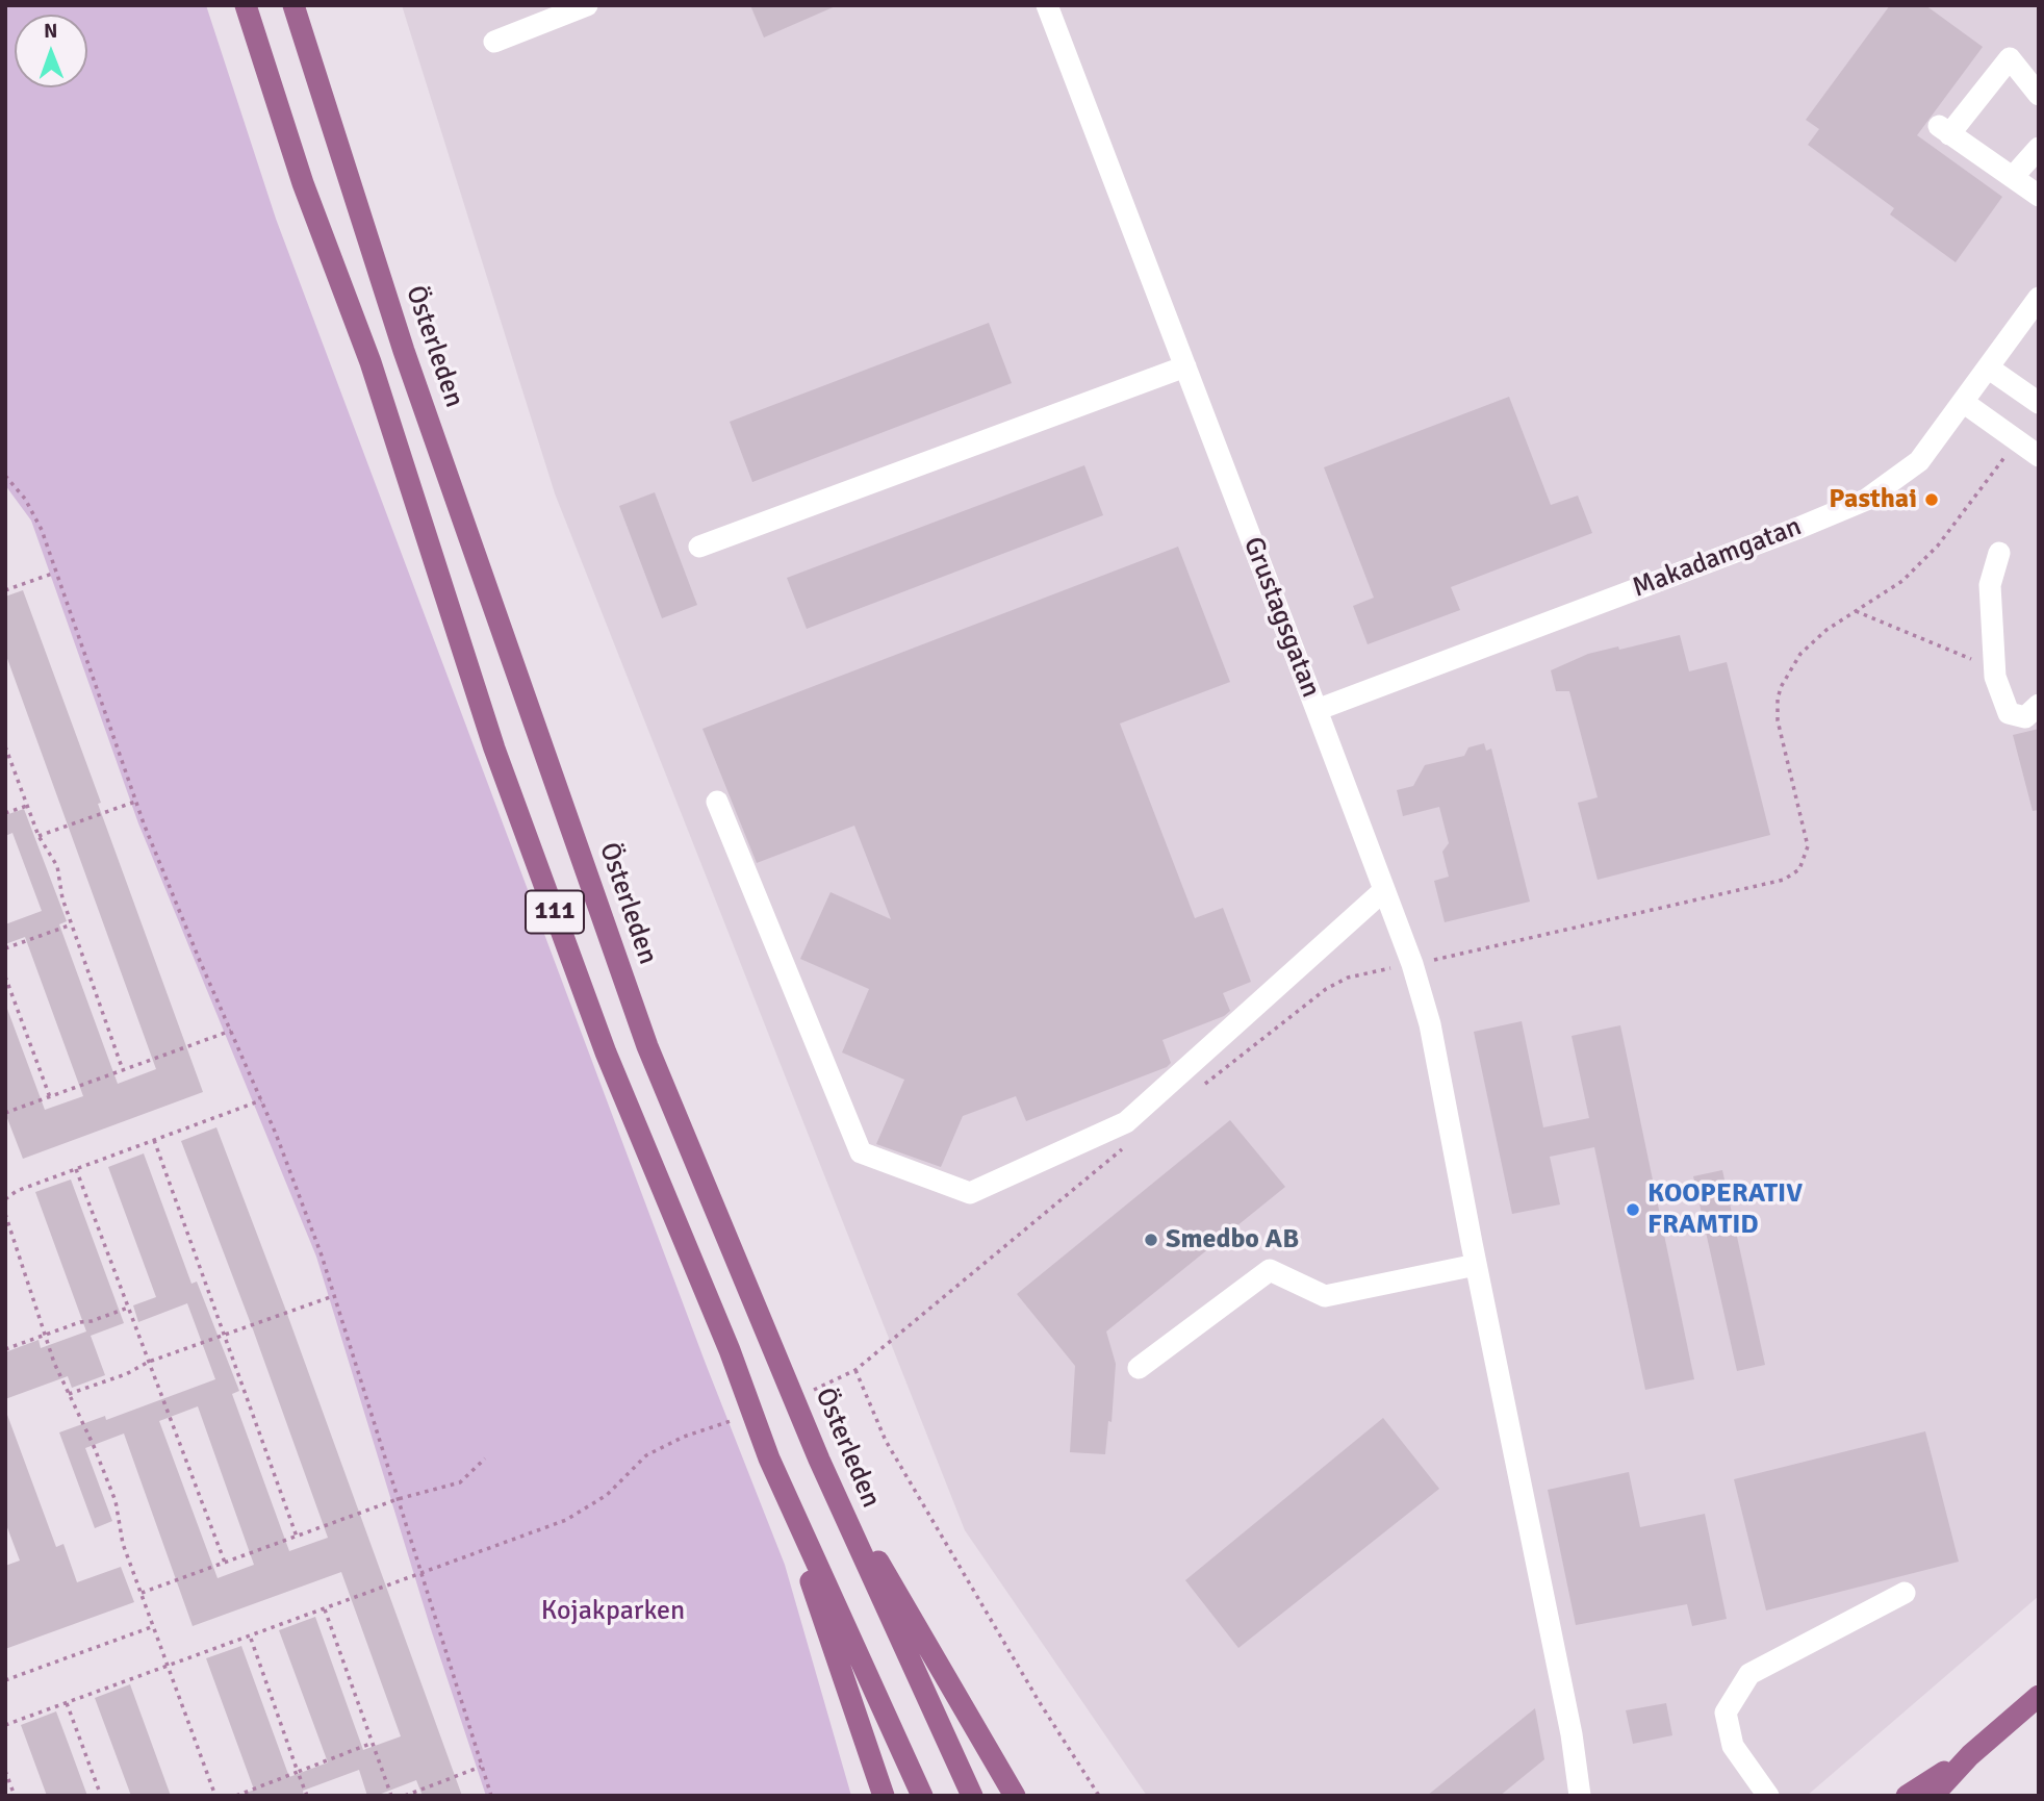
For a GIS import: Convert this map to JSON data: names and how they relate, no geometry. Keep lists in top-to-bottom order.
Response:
{
  "streets": {
    "main road": ["Österleden", "111"],
    "street": ["Makadamgatan", "Grustagsgatan"]
  },
  "crossings": [
    ["Makadamgatan", "Grustagsgatan"]
  ],
  "parks": ["Kojakparken"],
  "places": ["Pasthai", "KOOPERATIV FRAMTID", "Smedbo AB"],
  "north": "top"
}
